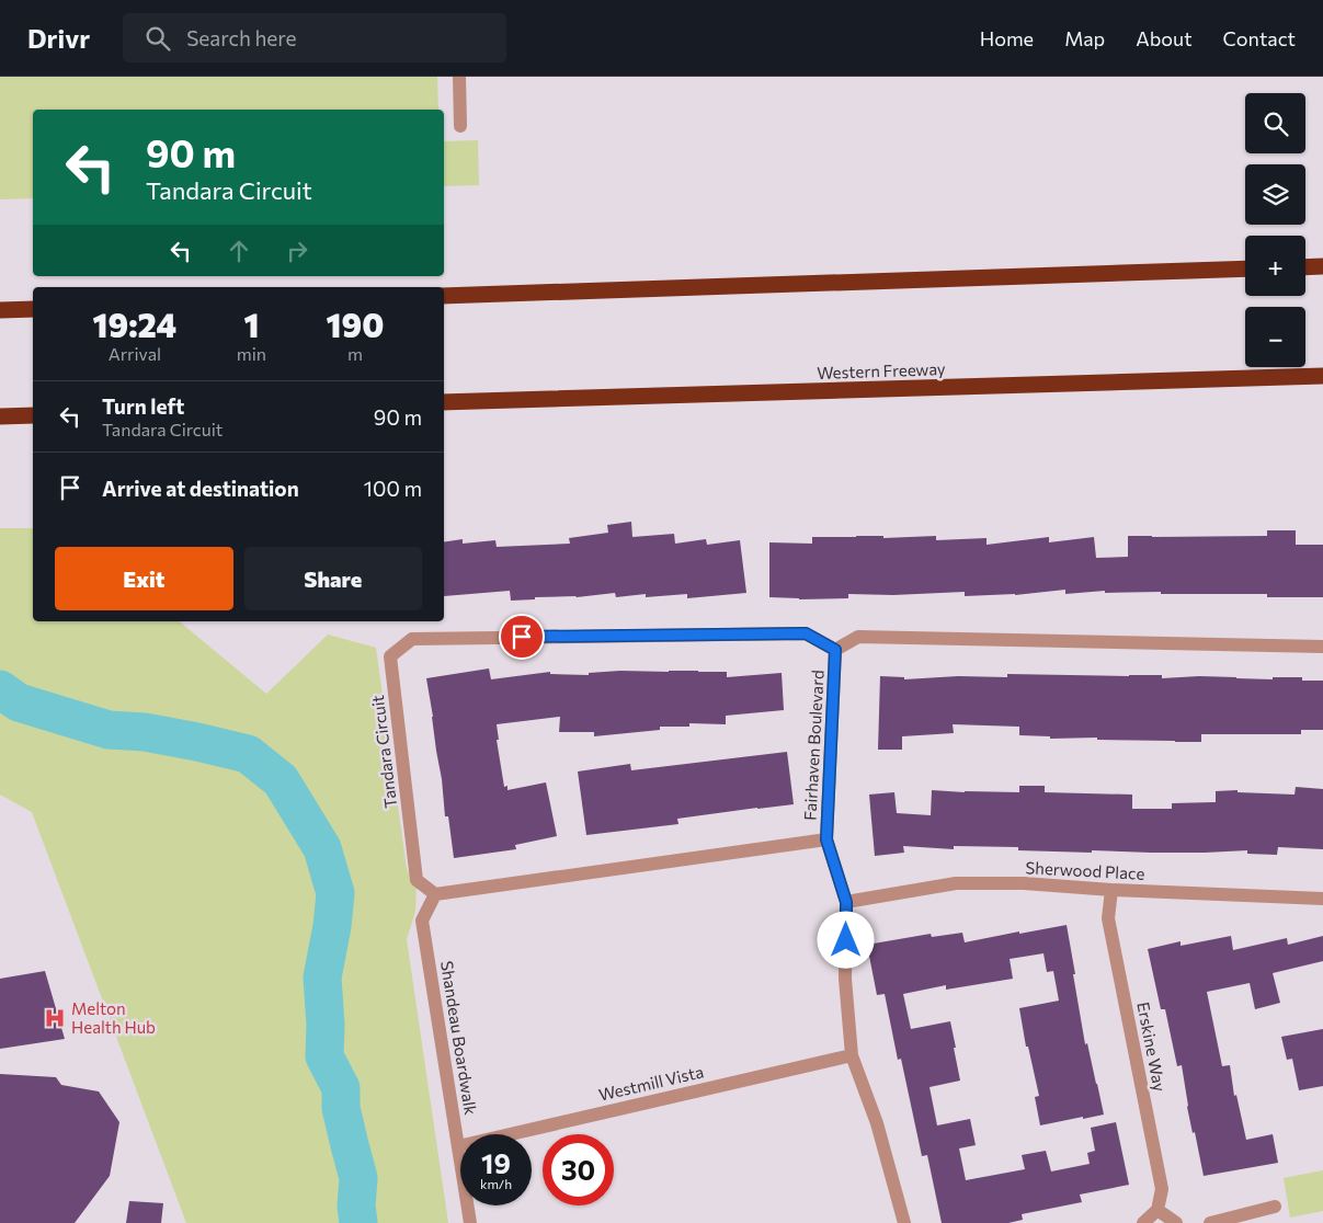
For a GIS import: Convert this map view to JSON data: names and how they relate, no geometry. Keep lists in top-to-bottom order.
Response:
{
  "streets": {
    "highway": ["Western Freeway"],
    "street": [
      "Fairhaven Boulevard",
      "Tandara Circuit",
      "Sherwood Place",
      "Shandeau Boardwalk",
      "Erskine Way",
      "Westmill Vista"
    ]
  },
  "crossings": [
    ["Fairhaven Boulevard", "Tandara Circuit"],
    ["Fairhaven Boulevard", "Sherwood Place"],
    ["Fairhaven Boulevard", "Westmill Vista"],
    ["Tandara Circuit", "Shandeau Boardwalk"],
    ["Sherwood Place", "Erskine Way"],
    ["Shandeau Boardwalk", "Westmill Vista"]
  ],
  "places": {
    "hospital": ["Melton Health Hub"]
  },
  "page": {
    "header": "Drivr",
    "search": "Search here",
    "nav": [
      "Home",
      "Map",
      "About",
      "Contact"
    ],
    "map_buttons": ["+", "−"],
    "turn": ["90 m", "Tandara Circuit"],
    "eta": [
      "19:24",
      "Arrival",
      "1",
      "min",
      "190",
      "m"
    ],
    "list": [
      {
        "name": "Turn left",
        "note": "Tandara Circuit",
        "value": "90 m"
      },
      {
        "name": "Arrive at destination",
        "value": "100 m"
      }
    ],
    "buttons": ["Exit", "Share"],
    "speed": "19 km/h",
    "limit": "30"
  }
}
